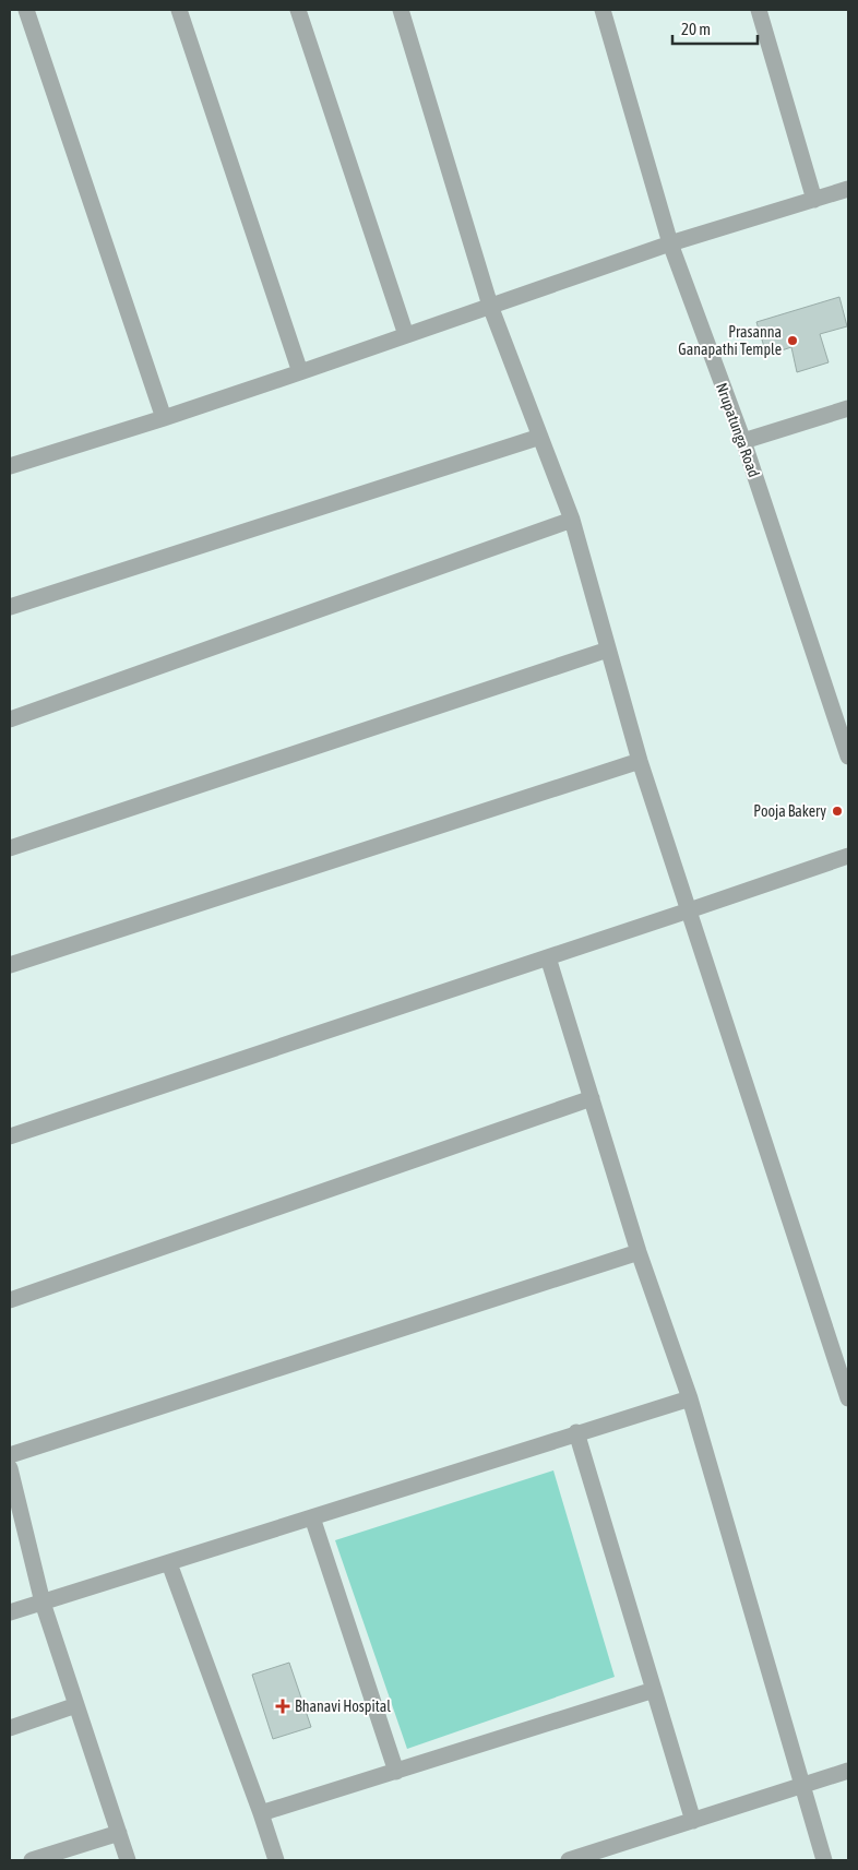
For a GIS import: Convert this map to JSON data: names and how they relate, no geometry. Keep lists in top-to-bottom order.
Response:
{
  "streets": {
    "street": ["Nrupatunga Road"]
  },
  "places": {
    "other": ["Prasanna Ganapathi Temple", "Pooja Bakery"],
    "health": ["Bhanavi Hospital"]
  },
  "scale_bar": "20 m"
}
